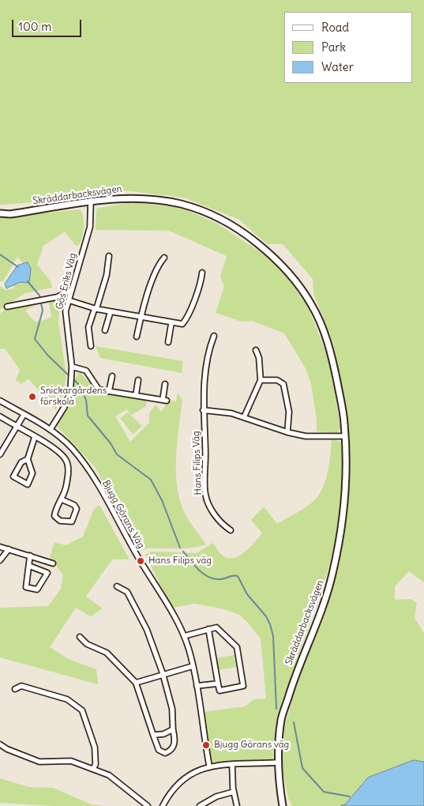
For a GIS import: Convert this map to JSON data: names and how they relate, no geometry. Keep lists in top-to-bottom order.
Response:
{
  "streets": {
    "street": [
      "Skräddarbacksvägen",
      "Gös Eriks Väg",
      "Hans Filips Väg",
      "Bjugg Görans Väg"
    ]
  },
  "crossings": [
    ["Skräddarbacksvägen", "Gös Eriks Väg"],
    ["Gös Eriks Väg", "Bjugg Görans Väg"]
  ],
  "places": ["Snickargårdens förskola", "Hans Filips väg", "Bjugg Görans väg"],
  "legend": ["Road", "Park", "Water"],
  "scale_bar": "100 m"
}
